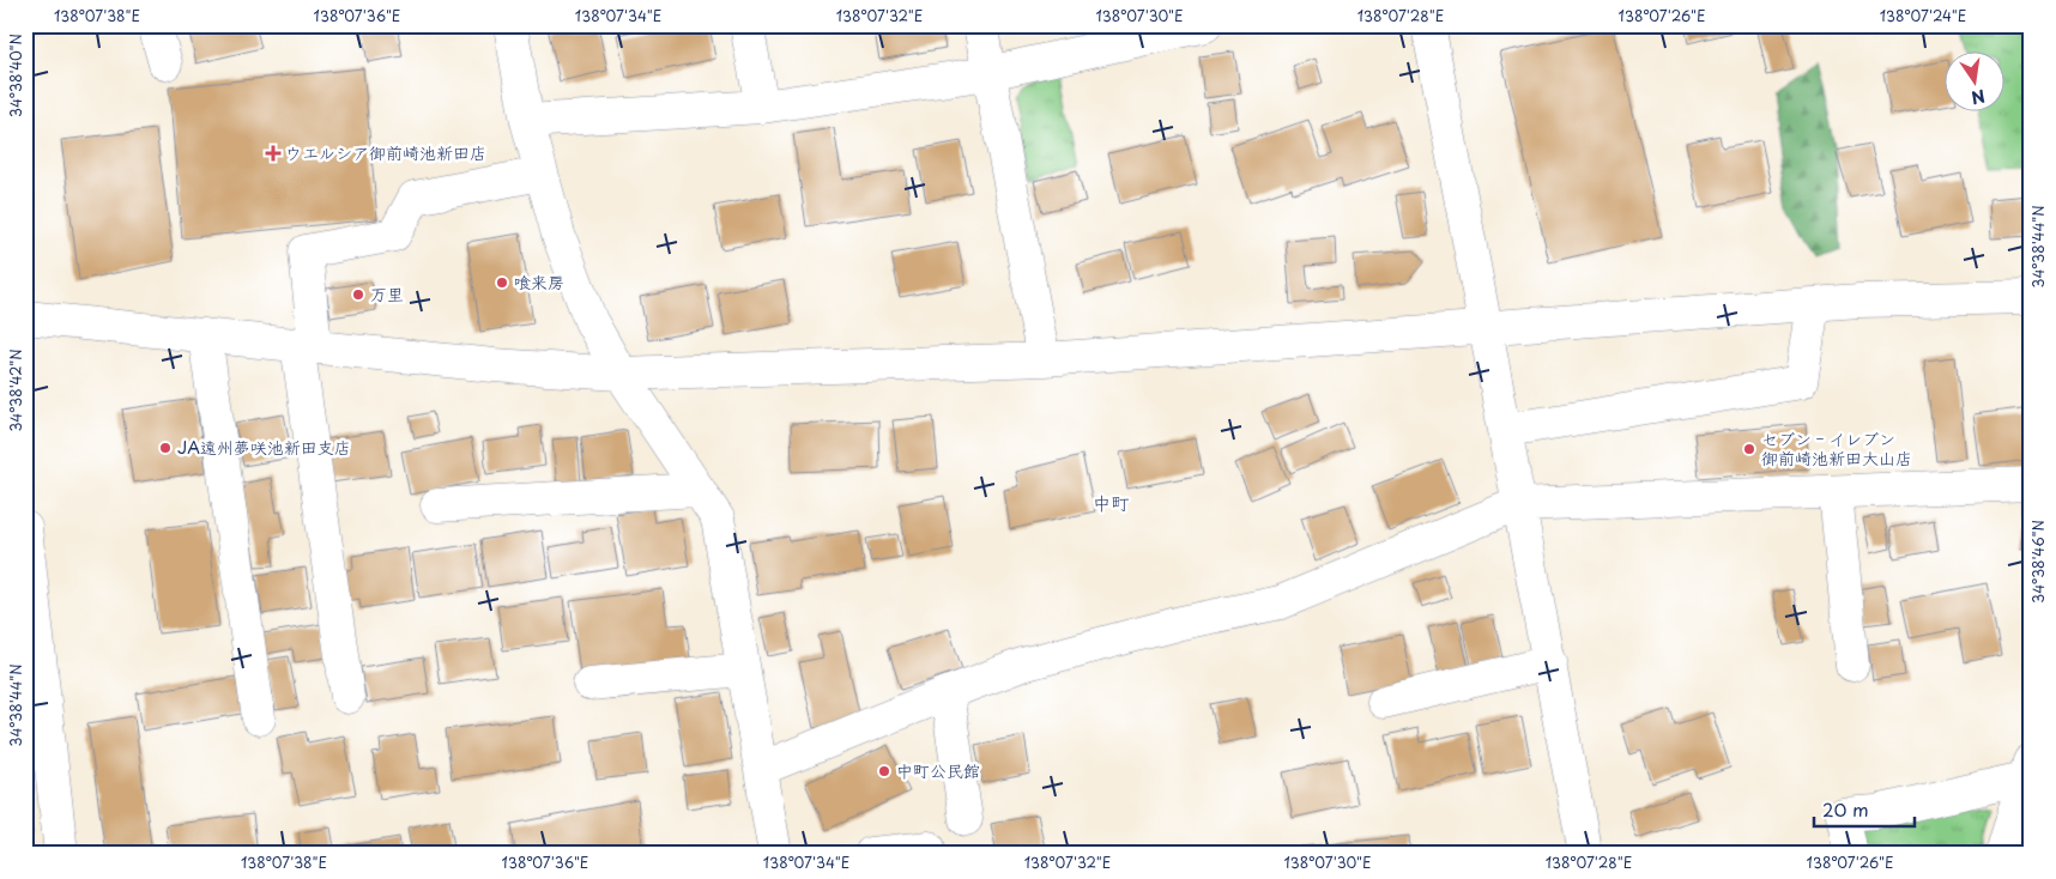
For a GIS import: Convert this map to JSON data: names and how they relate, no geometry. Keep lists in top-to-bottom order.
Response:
{
  "districts": ["中町"],
  "places": {
    "health": ["ウエルシア御前崎池新田店"],
    "other": [
      "喰来房",
      "万里",
      "JA遠州夢咲池新田支店",
      "セブン‐イレブン 御前崎池新田大山店",
      "中町公民館"
    ]
  },
  "scale_bar": "20 m",
  "north": "bottom",
  "coordinates": [
    "138°07'38\"E",
    "138°07'36\"E",
    "138°07'34\"E",
    "138°07'32\"E",
    "138°07'30\"E",
    "138°07'28\"E",
    "138°07'26\"E",
    "138°07'24\"E",
    "34°38'40\"N",
    "34°38'44\"N",
    "34°38'42\"N",
    "34°38'46\"N"
  ]
}
